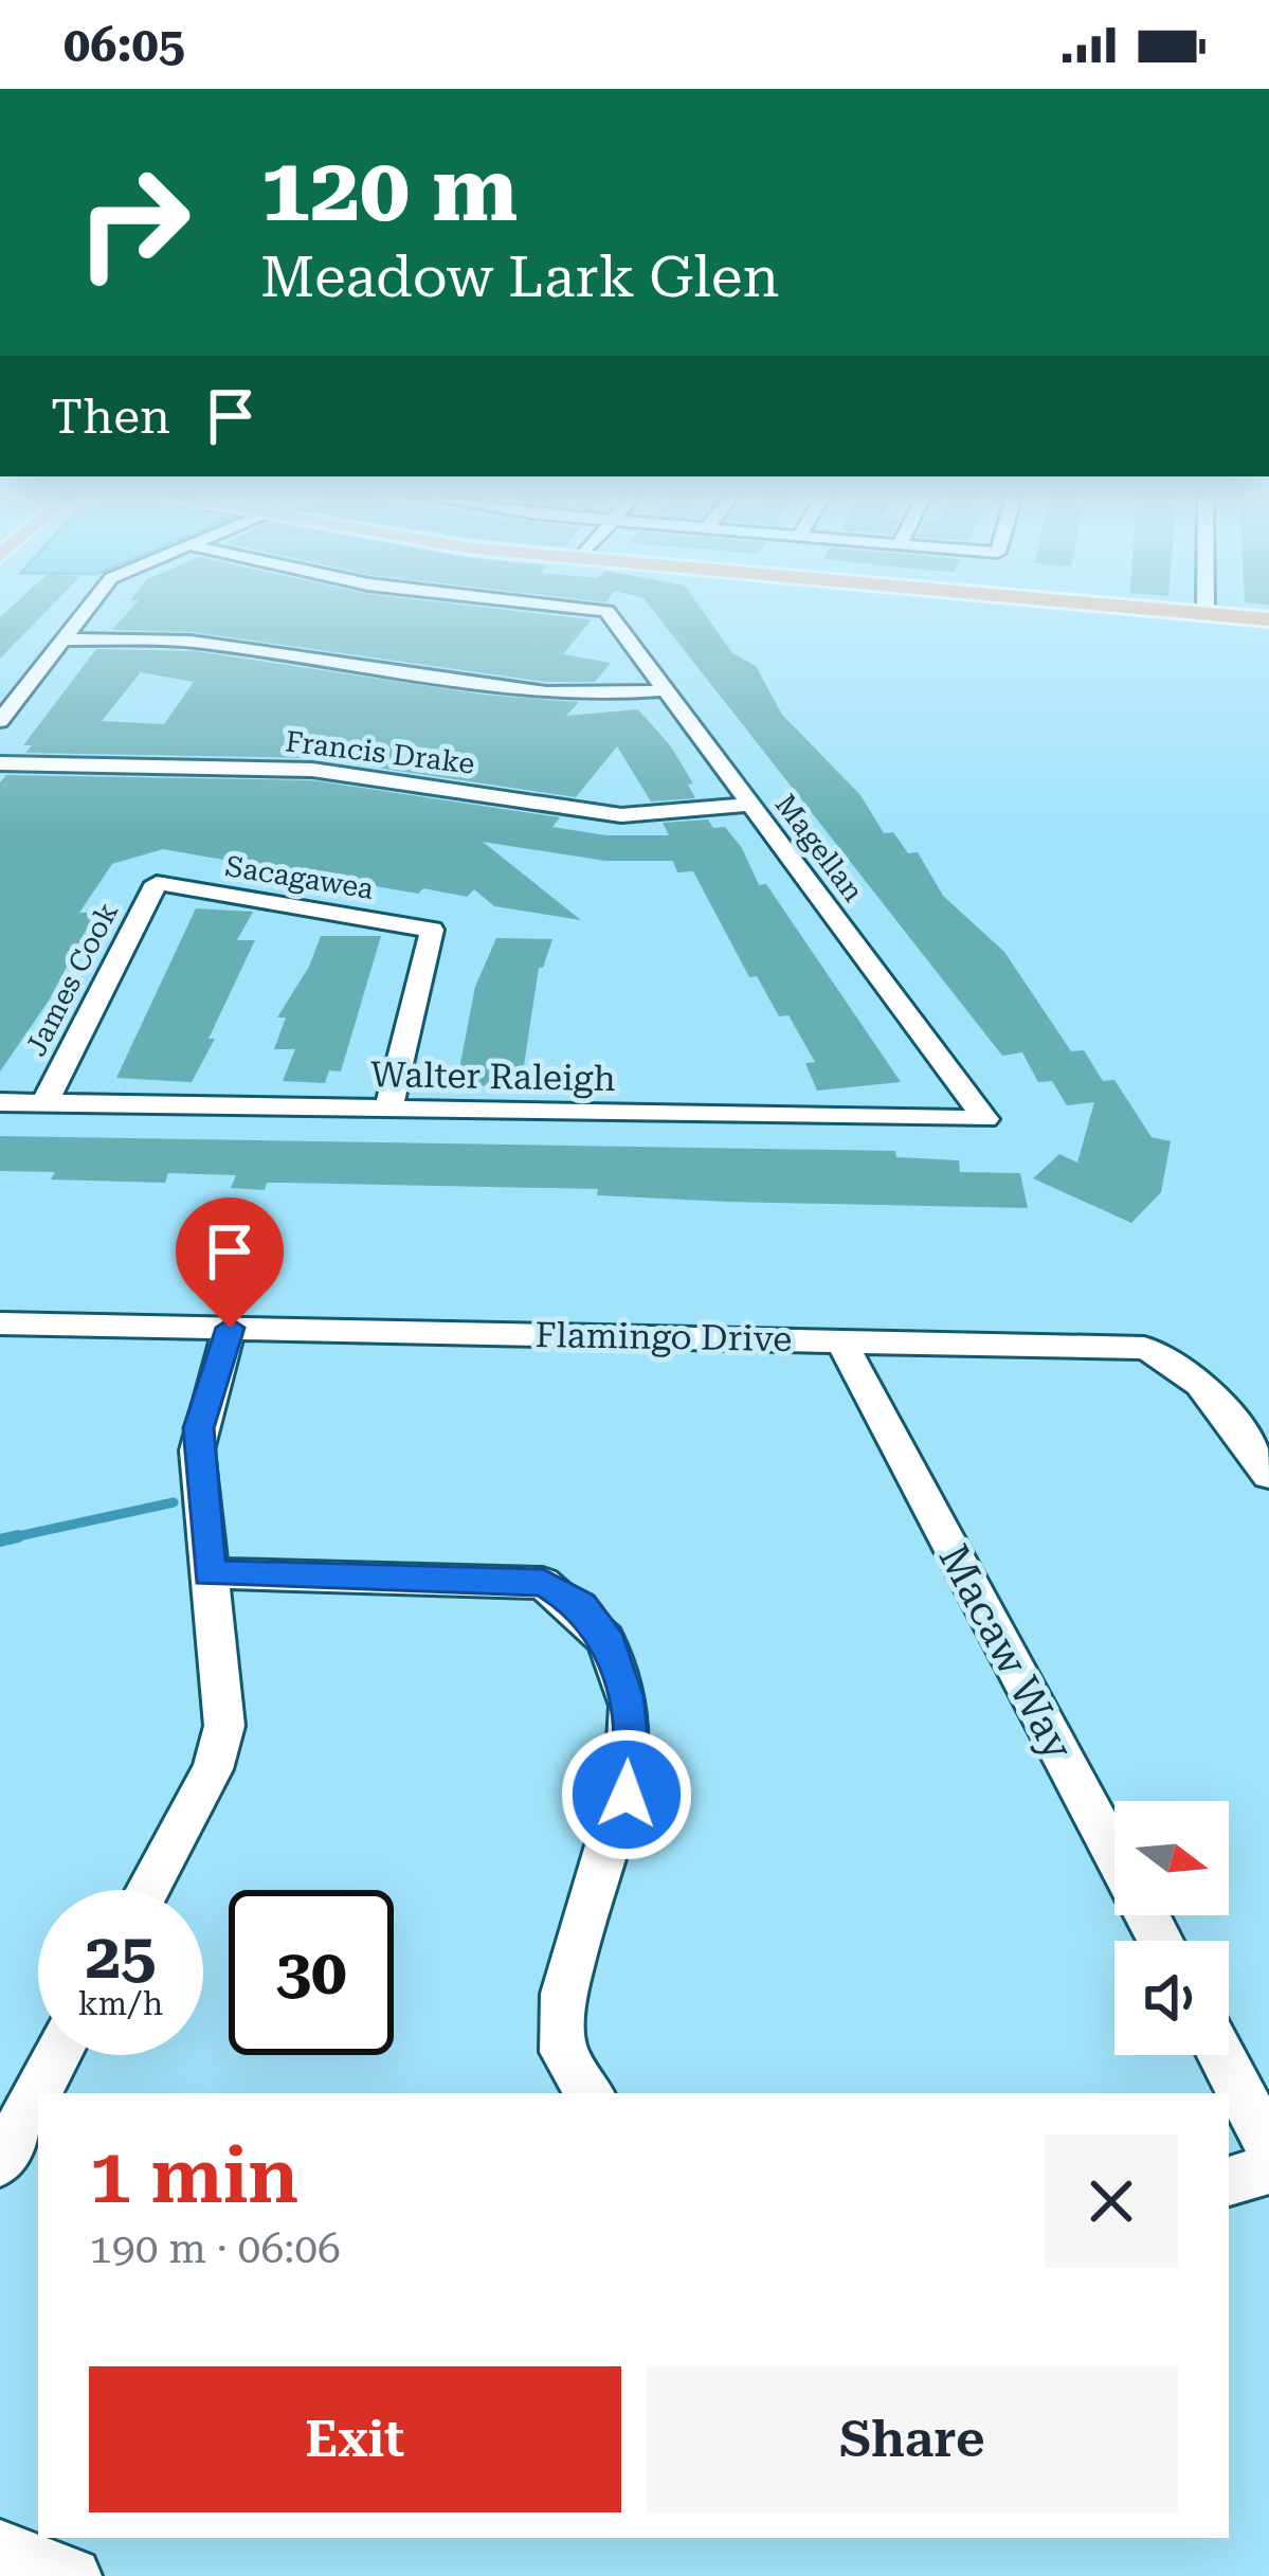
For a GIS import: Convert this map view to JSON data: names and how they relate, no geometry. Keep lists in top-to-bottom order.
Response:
{
  "streets": {
    "street": [
      "Francis Drake",
      "Magellan",
      "Sacagawea",
      "James Cook",
      "Walter Raleigh",
      "Flamingo Drive",
      "Macaw Way"
    ]
  },
  "crossings": [
    ["Francis Drake", "Magellan"],
    ["Magellan", "Walter Raleigh"],
    ["Sacagawea", "James Cook"],
    ["Sacagawea", "Walter Raleigh"],
    ["James Cook", "Walter Raleigh"],
    ["Flamingo Drive", "Macaw Way"]
  ],
  "north": "right",
  "page": {
    "status": "06:05",
    "turn": ["120 m", "Meadow Lark Glen"],
    "then": "Then",
    "speed": "25 km/h",
    "limit": "30",
    "heading": ["1 min", "190 m · 06:06"],
    "buttons": ["Exit", "Share"]
  }
}
